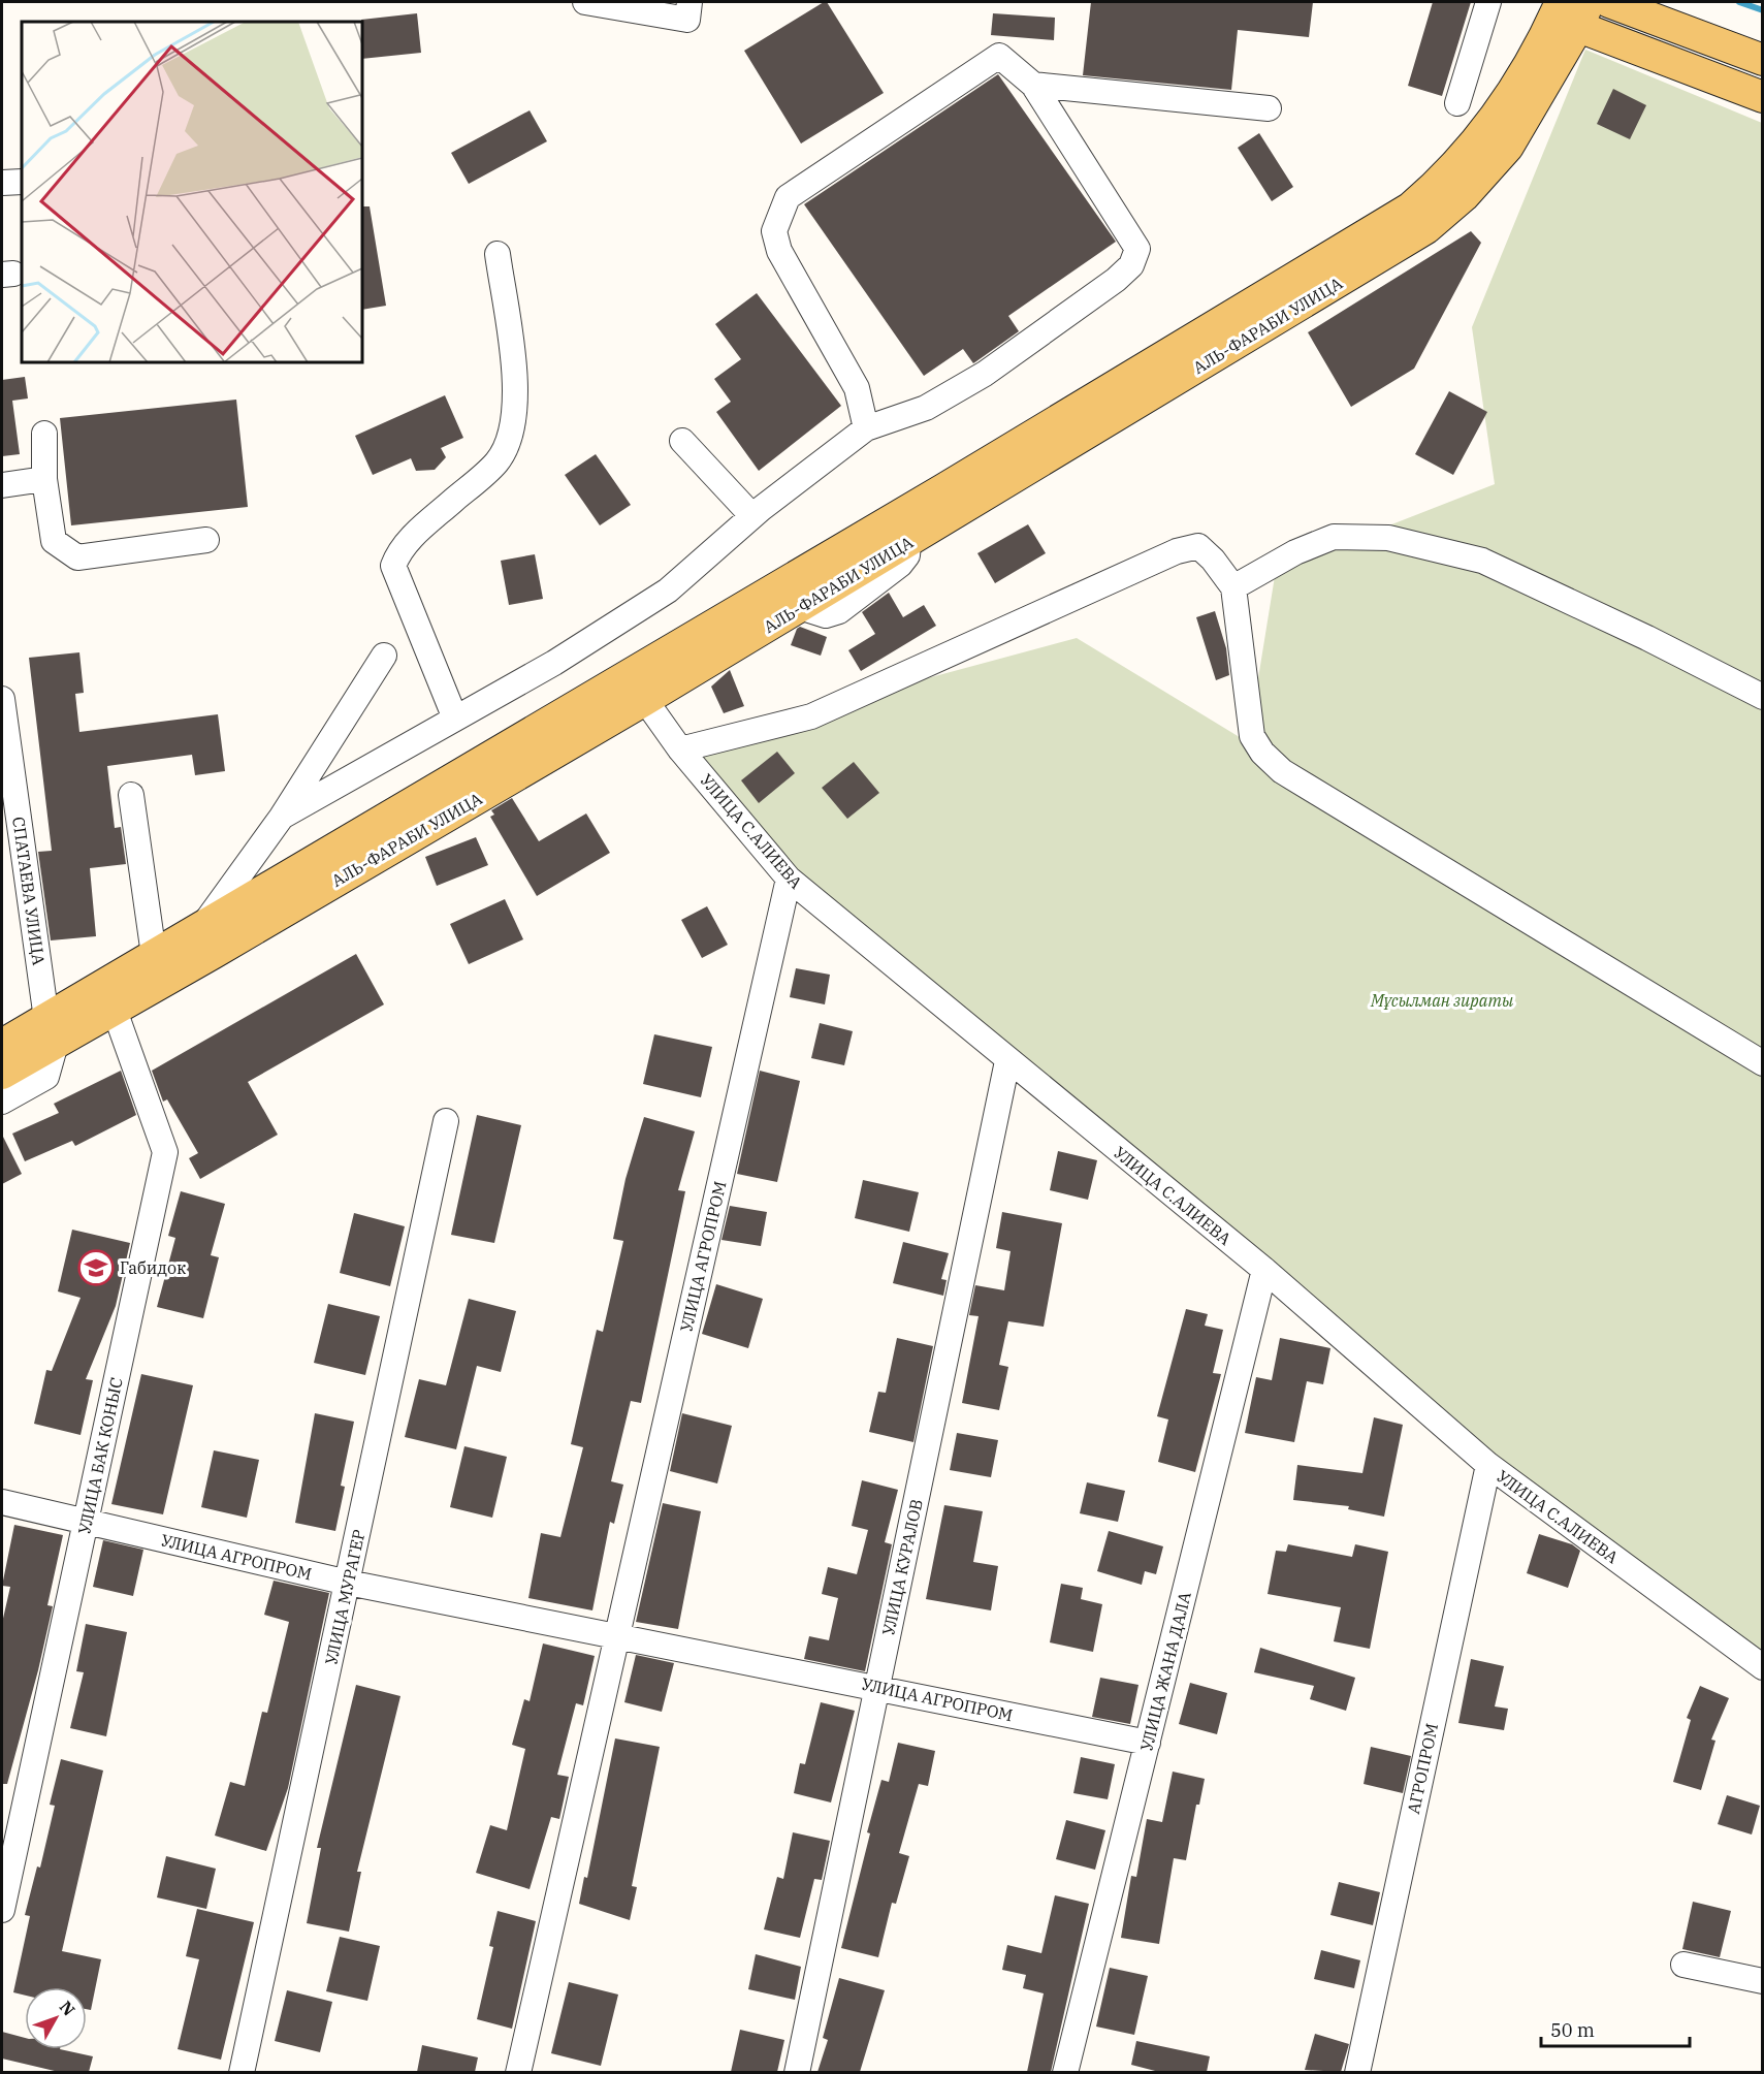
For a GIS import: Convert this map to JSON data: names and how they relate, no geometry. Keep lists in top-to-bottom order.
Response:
{
  "streets": {
    "main road": ["АЛЬ-ФАРАБИ УЛИЦА"],
    "street": [
      "УЛИЦА С.АЛИЕВА",
      "СПАТАЕВА УЛИЦА",
      "УЛИЦА АГРОПРОМ",
      "УЛИЦА БАК КОНЫС",
      "УЛИЦА КУРАЛОВ",
      "УЛИЦА МУРАГЕР",
      "УЛИЦА ЖАНА ДАЛА",
      "АГРОПРОМ"
    ]
  },
  "crossings": [
    ["АЛЬ-ФАРАБИ УЛИЦА", "УЛИЦА С.АЛИЕВА"],
    ["АЛЬ-ФАРАБИ УЛИЦА", "СПАТАЕВА УЛИЦА"],
    ["АЛЬ-ФАРАБИ УЛИЦА", "УЛИЦА БАК КОНЫС"],
    ["УЛИЦА С.АЛИЕВА", "УЛИЦА АГРОПРОМ"],
    ["УЛИЦА С.АЛИЕВА", "УЛИЦА КУРАЛОВ"],
    ["УЛИЦА С.АЛИЕВА", "УЛИЦА ЖАНА ДАЛА"],
    ["УЛИЦА С.АЛИЕВА", "АГРОПРОМ"],
    ["УЛИЦА АГРОПРОМ", "УЛИЦА БАК КОНЫС"],
    ["УЛИЦА АГРОПРОМ", "УЛИЦА КУРАЛОВ"],
    ["УЛИЦА АГРОПРОМ", "УЛИЦА МУРАГЕР"],
    ["УЛИЦА АГРОПРОМ", "УЛИЦА ЖАНА ДАЛА"]
  ],
  "parks": ["Мұсылман зираты"],
  "places": {
    "school or university": ["Габидок"]
  },
  "scale_bar": "50 m",
  "north": "top right"
}
